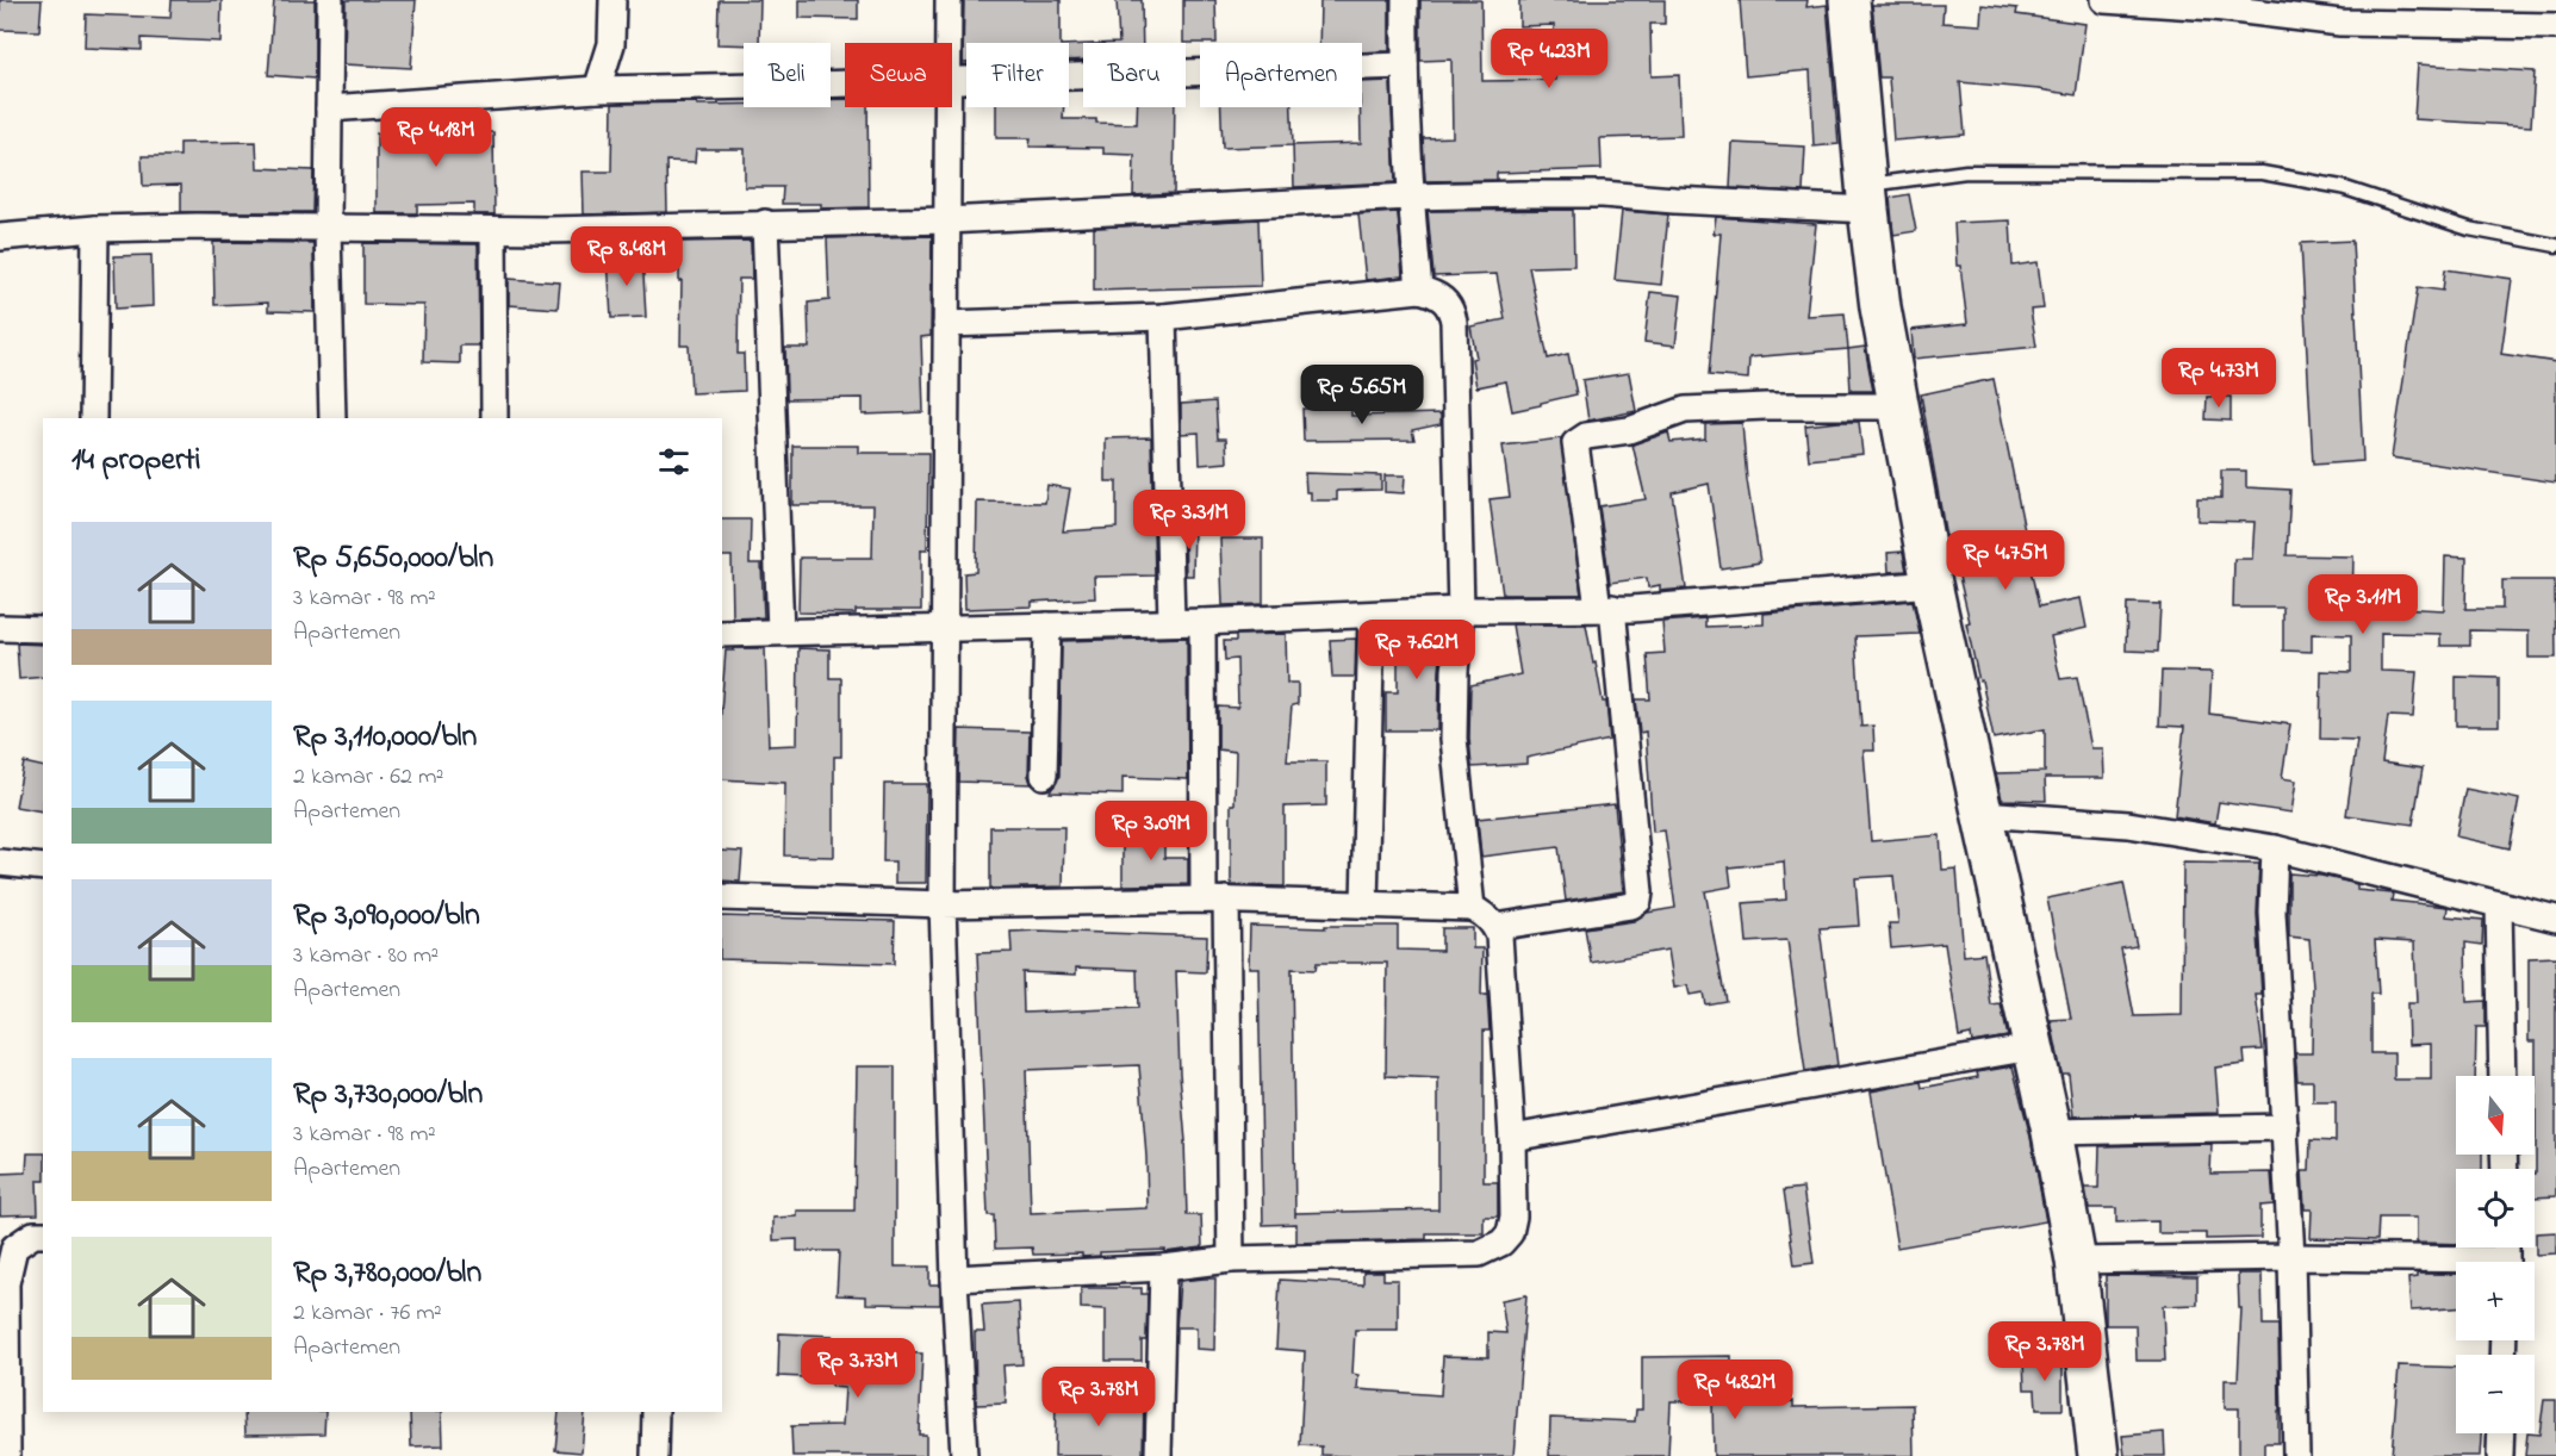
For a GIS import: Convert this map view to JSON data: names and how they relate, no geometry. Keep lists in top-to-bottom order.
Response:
{
  "north": "bottom",
  "page": {
    "price": [
      "Rp 4.23M",
      "Rp 4.18M",
      "Rp 8.48M",
      "Rp 4.73M",
      "Rp 5.65M",
      "Rp 3.31M",
      "Rp 4.75M",
      "Rp 3.11M",
      "Rp 7.62M",
      "Rp 3.09M",
      "Rp 3.78M",
      "Rp 3.73M",
      "Rp 4.82M",
      "Rp 3.78M"
    ],
    "chip": [
      "Beli",
      "Sewa",
      "Filter",
      "Baru",
      "Apartemen"
    ],
    "heading": "14 properti",
    "list": [
      {
        "name": "Rp 5,650,000/bln",
        "note": "3 kamar · 98 m² · Apartemen"
      },
      {
        "name": "Rp 3,110,000/bln",
        "note": "2 kamar · 62 m² · Apartemen"
      },
      {
        "name": "Rp 3,090,000/bln",
        "note": "3 kamar · 80 m² · Apartemen"
      },
      {
        "name": "Rp 3,730,000/bln",
        "note": "3 kamar · 98 m² · Apartemen"
      },
      {
        "name": "Rp 3,780,000/bln",
        "note": "2 kamar · 76 m² · Apartemen"
      }
    ],
    "map_buttons": ["+", "−"]
  }
}
